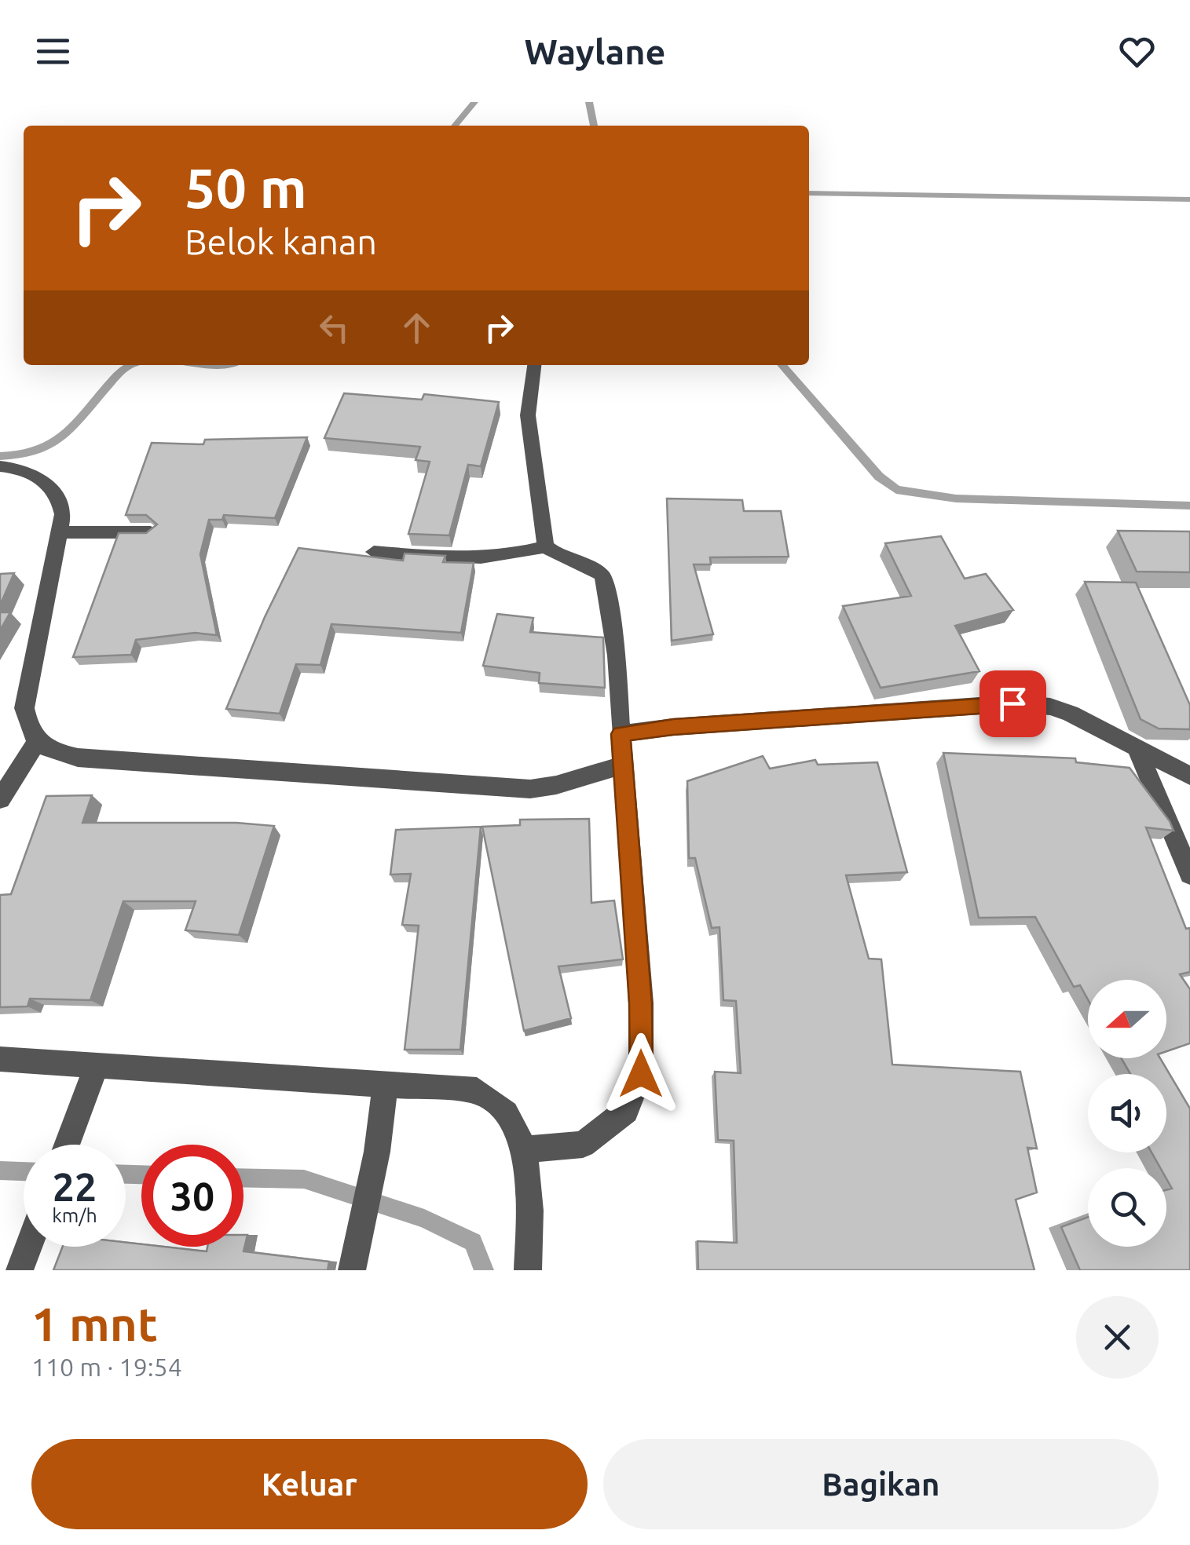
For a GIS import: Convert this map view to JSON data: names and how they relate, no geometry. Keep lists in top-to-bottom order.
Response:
{
  "north": "left",
  "page": {
    "header": "Waylane",
    "turn": ["50 m", "Belok kanan"],
    "speed": "22 km/h",
    "limit": "30",
    "heading": ["1 mnt", "110 m · 19:54"],
    "buttons": ["Keluar", "Bagikan"]
  }
}
